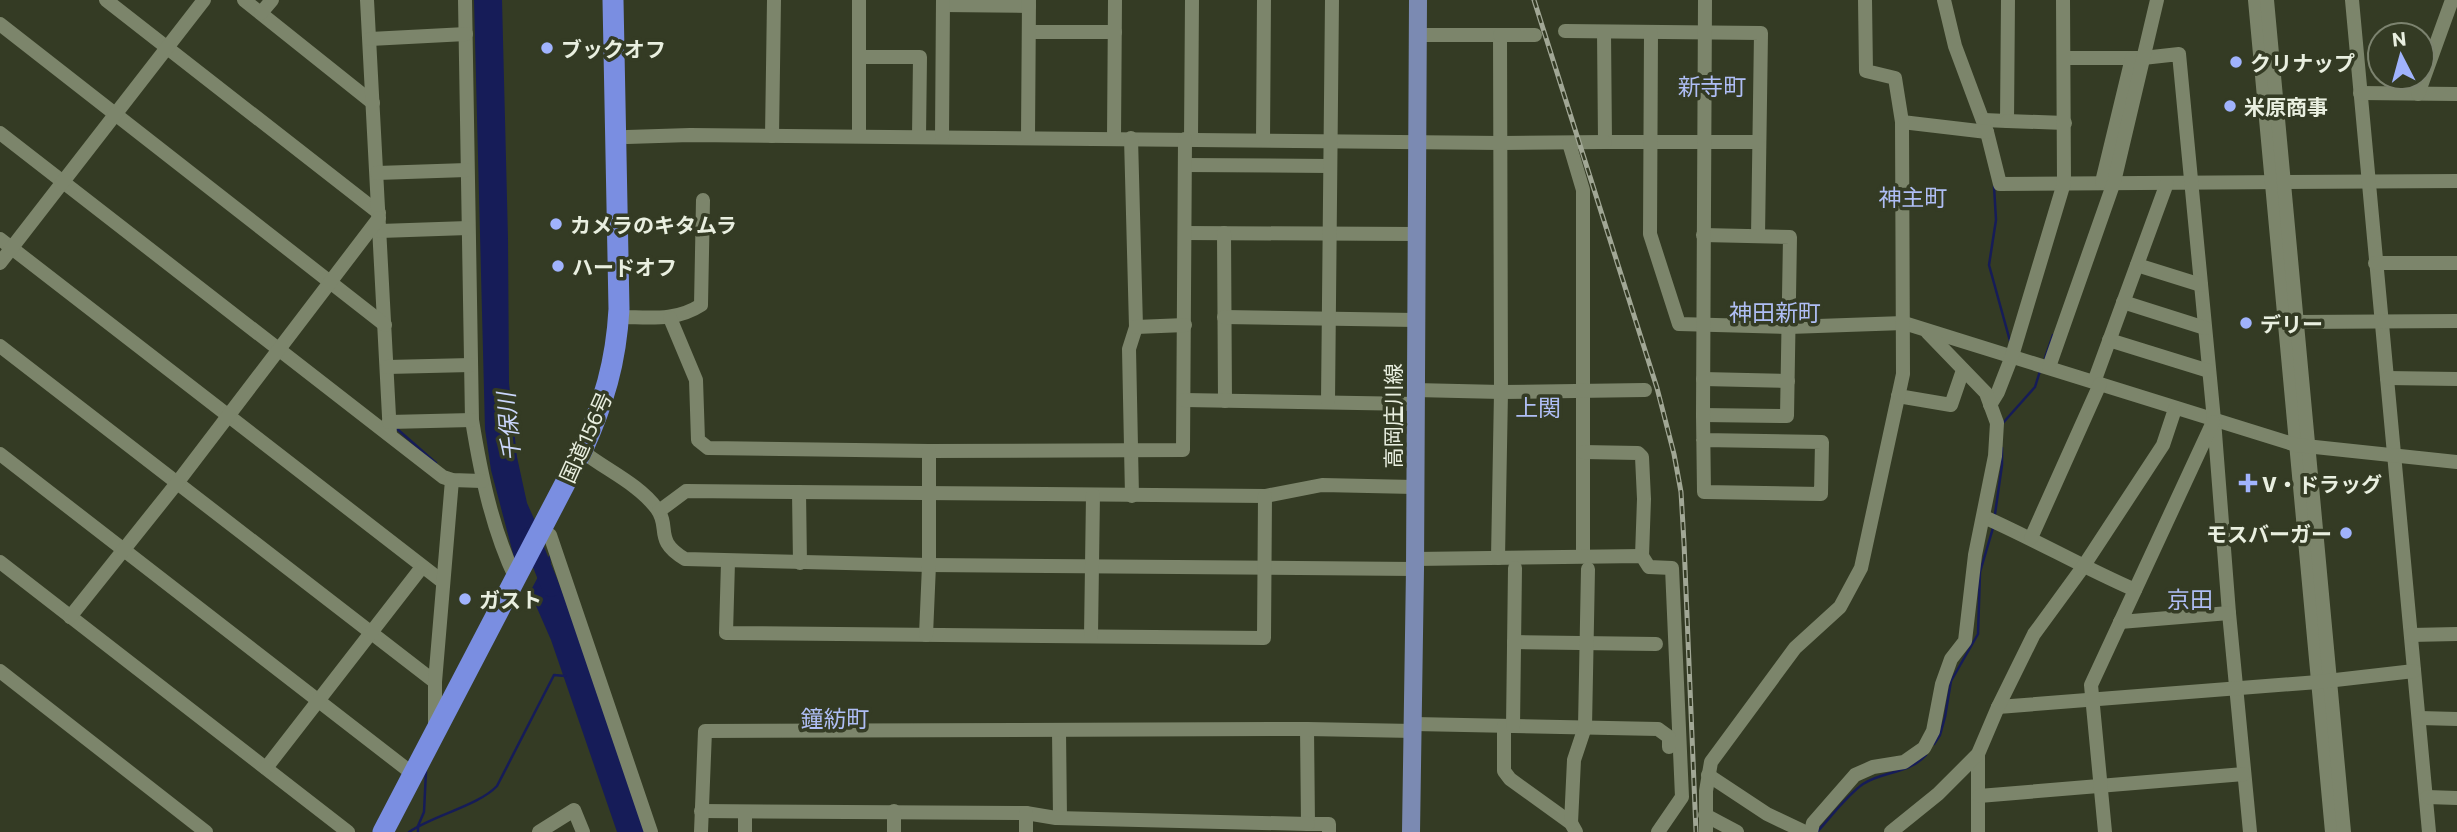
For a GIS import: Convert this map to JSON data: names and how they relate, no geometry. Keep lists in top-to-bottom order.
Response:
{
  "streets": {
    "highway": ["国道156号"],
    "main road": ["高岡庄川線"]
  },
  "districts": [
    "新寺町",
    "神主町",
    "神田新町",
    "上関",
    "京田",
    "鐘紡町"
  ],
  "water": ["千保川"],
  "places": {
    "other": [
      "ブックオフ",
      "クリナップ",
      "米原商事",
      "カメラのキタムラ",
      "ハードオフ",
      "デリー",
      "モスバーガー",
      "ガスト"
    ],
    "health": ["V・ドラッグ"]
  },
  "north": "top"
}
